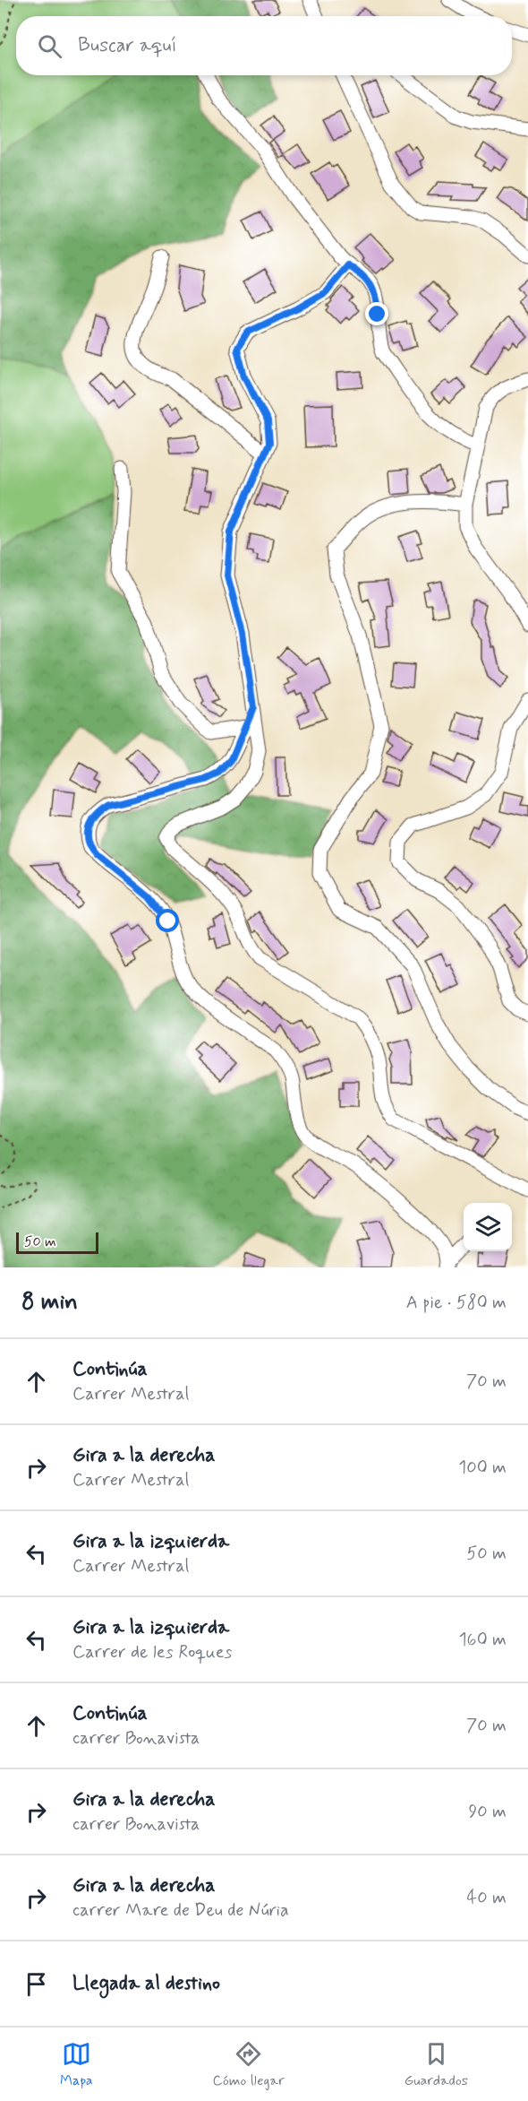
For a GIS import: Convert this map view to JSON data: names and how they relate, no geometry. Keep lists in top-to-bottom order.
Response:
{
  "scale_bar": "50 m",
  "page": {
    "search": "Buscar aquí",
    "scale": "50 m",
    "heading": ["8 min", "A pie · 580 m"],
    "list": [
      ["Continúa", "Carrer Mestral", "70 m"],
      ["Gira a la derecha", "Carrer Mestral", "100 m"],
      ["Gira a la izquierda", "Carrer Mestral", "50 m"],
      ["Gira a la izquierda", "Carrer de les Roques", "160 m"],
      ["Continúa", "carrer Bonavista", "70 m"],
      ["Gira a la derecha", "carrer Bonavista", "90 m"],
      ["Gira a la derecha", "carrer Mare de Deu de Núria", "40 m"],
      "Llegada al destino"
    ],
    "nav": ["Mapa", "Cómo llegar", "Guardados"]
  }
}
